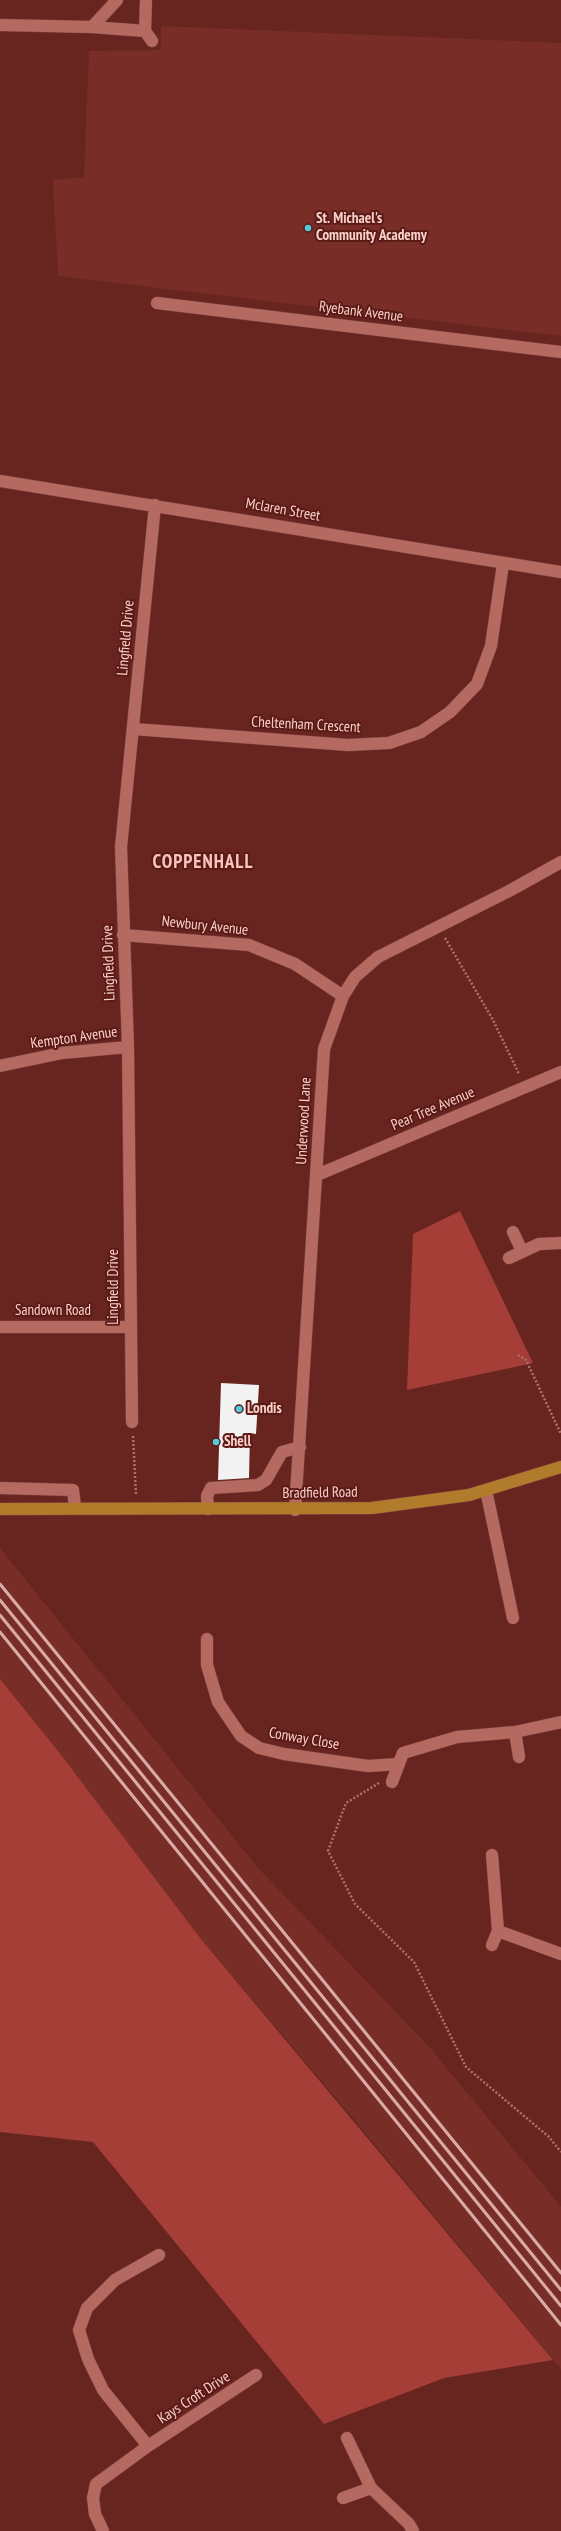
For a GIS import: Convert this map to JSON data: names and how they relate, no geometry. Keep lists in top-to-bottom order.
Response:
{
  "streets": {
    "main road": ["Bradfield Road"],
    "street": [
      "Ryebank Avenue",
      "Mclaren Street",
      "Lingfield Drive",
      "Cheltenham Crescent",
      "Newbury Avenue",
      "Kempton Avenue",
      "Pear Tree Avenue",
      "Underwood Lane",
      "Sandown Road",
      "Conway Close",
      "Kays Croft Drive"
    ]
  },
  "crossings": [
    ["Mclaren Street", "Lingfield Drive"],
    ["Mclaren Street", "Cheltenham Crescent"],
    ["Lingfield Drive", "Cheltenham Crescent"],
    ["Lingfield Drive", "Newbury Avenue"],
    ["Lingfield Drive", "Kempton Avenue"],
    ["Lingfield Drive", "Sandown Road"],
    ["Newbury Avenue", "Underwood Lane"],
    ["Pear Tree Avenue", "Underwood Lane"],
    ["Underwood Lane", "Bradfield Road"]
  ],
  "districts": ["COPPENHALL"],
  "places": ["St. Michael's Community Academy", "Londis", "Shell"]
}
